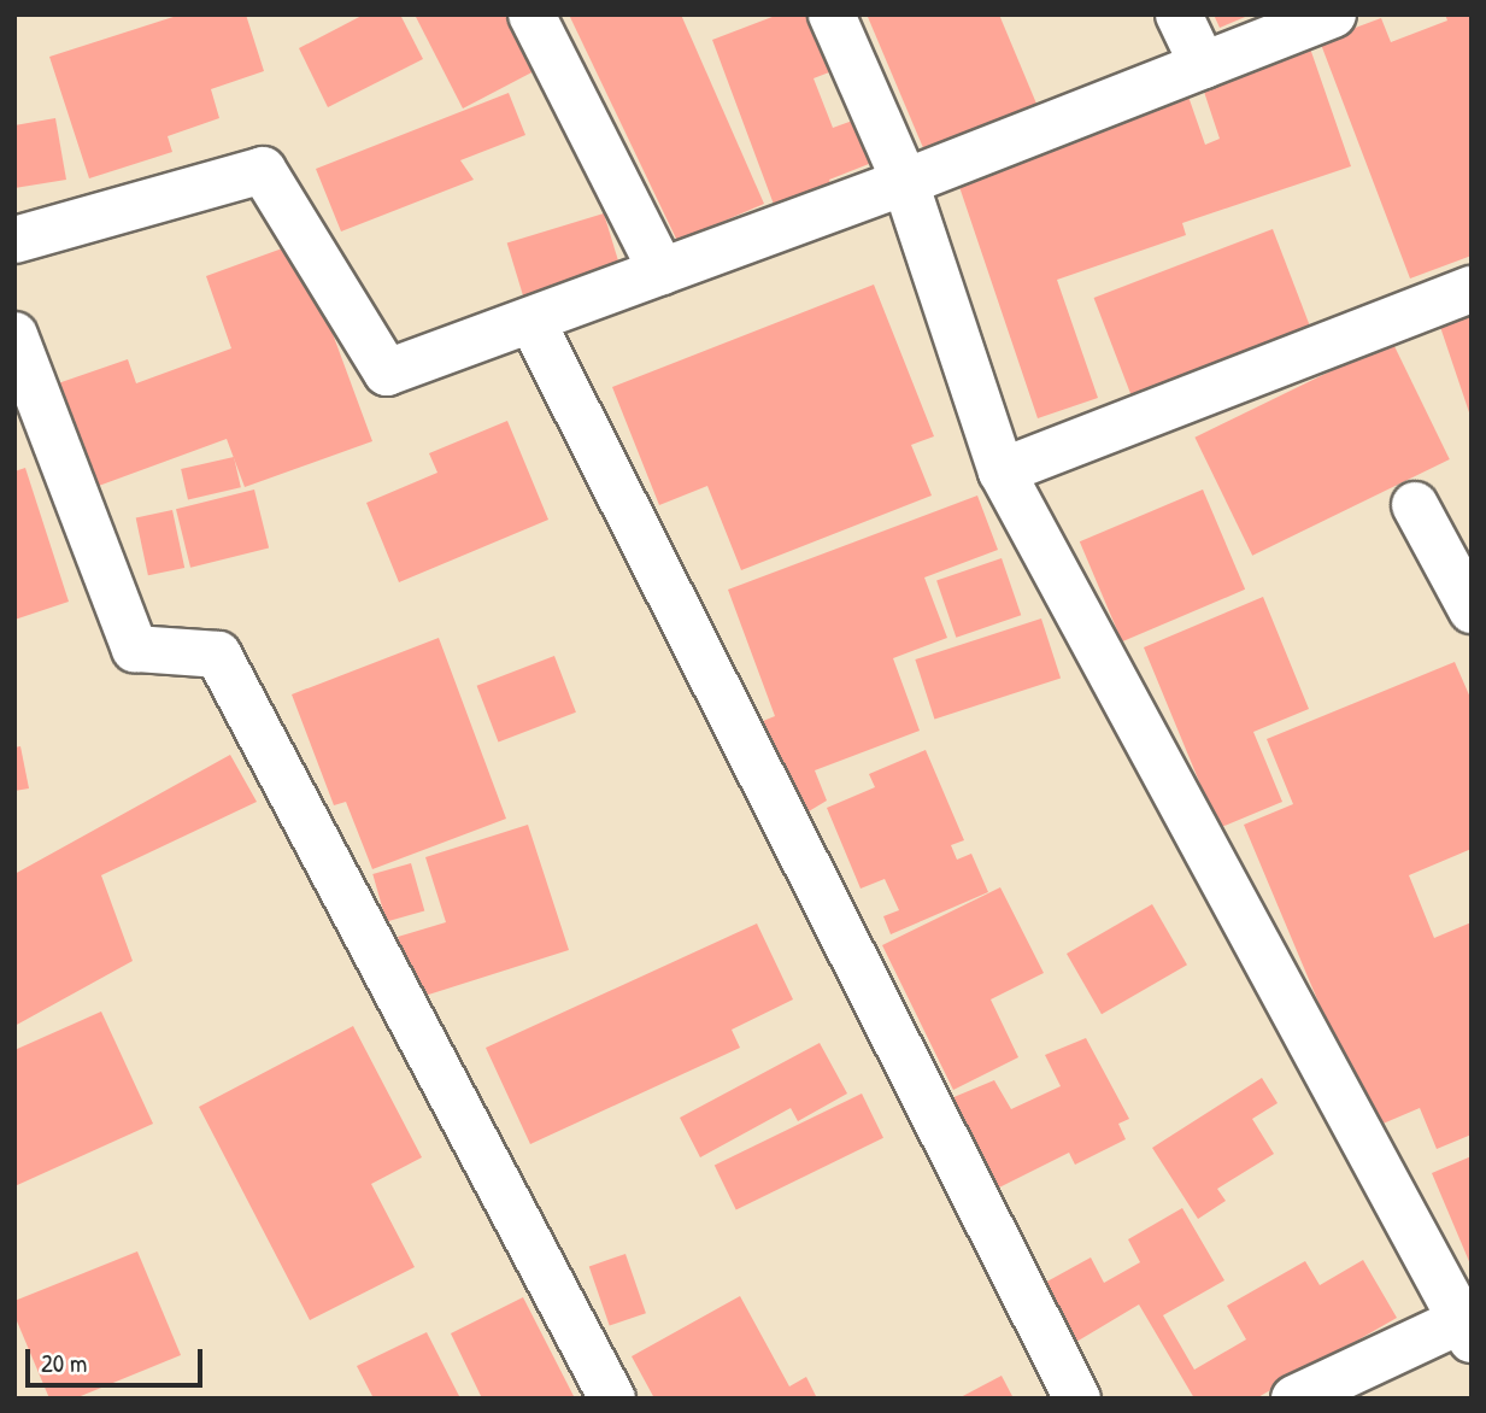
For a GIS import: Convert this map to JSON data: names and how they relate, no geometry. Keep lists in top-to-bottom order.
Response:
{
  "scale_bar": "20 m"
}
